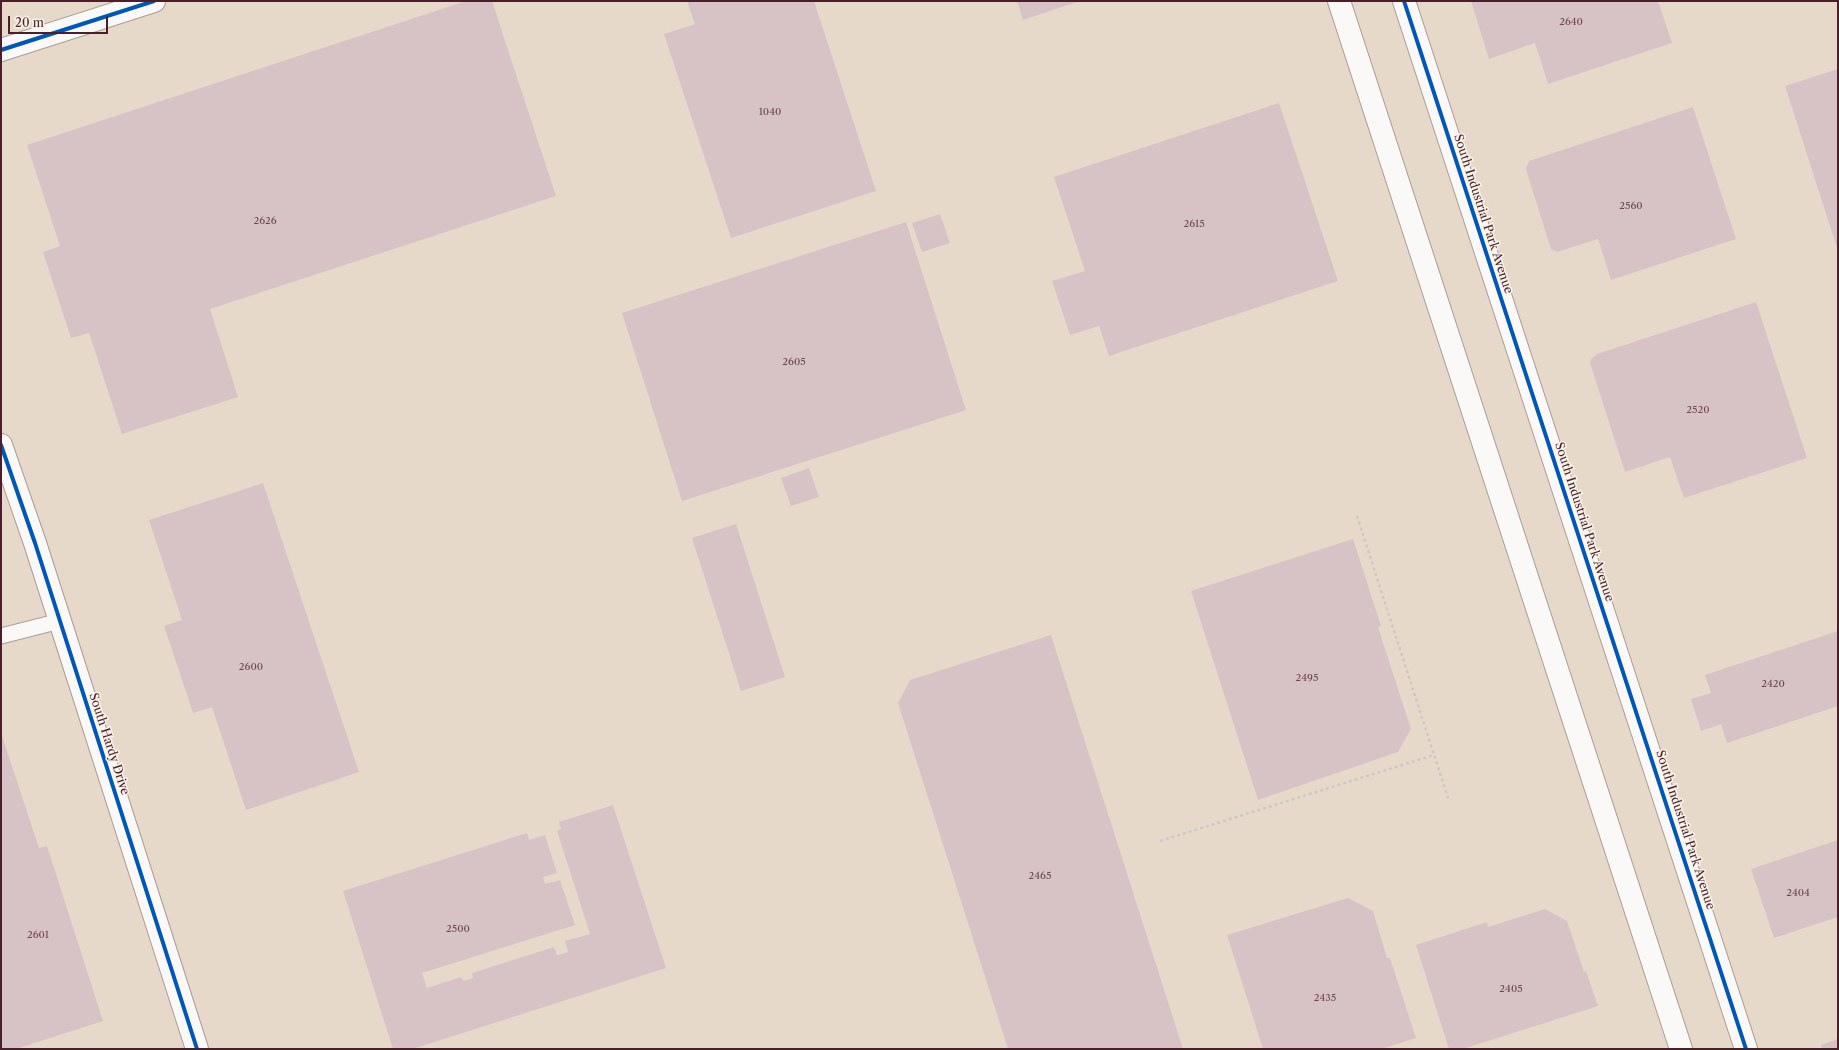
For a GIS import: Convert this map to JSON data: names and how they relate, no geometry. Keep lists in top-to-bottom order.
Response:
{
  "streets": {
    "street": ["South Industrial Park Avenue", "South Hardy Drive"]
  },
  "house_numbers": [
    "2640",
    "1040",
    "2560",
    "2626",
    "2615",
    "2605",
    "2520",
    "2600",
    "2495",
    "2420",
    "2465",
    "2404",
    "2500",
    "2601",
    "2405",
    "2435"
  ],
  "scale_bar": "20 m"
}
